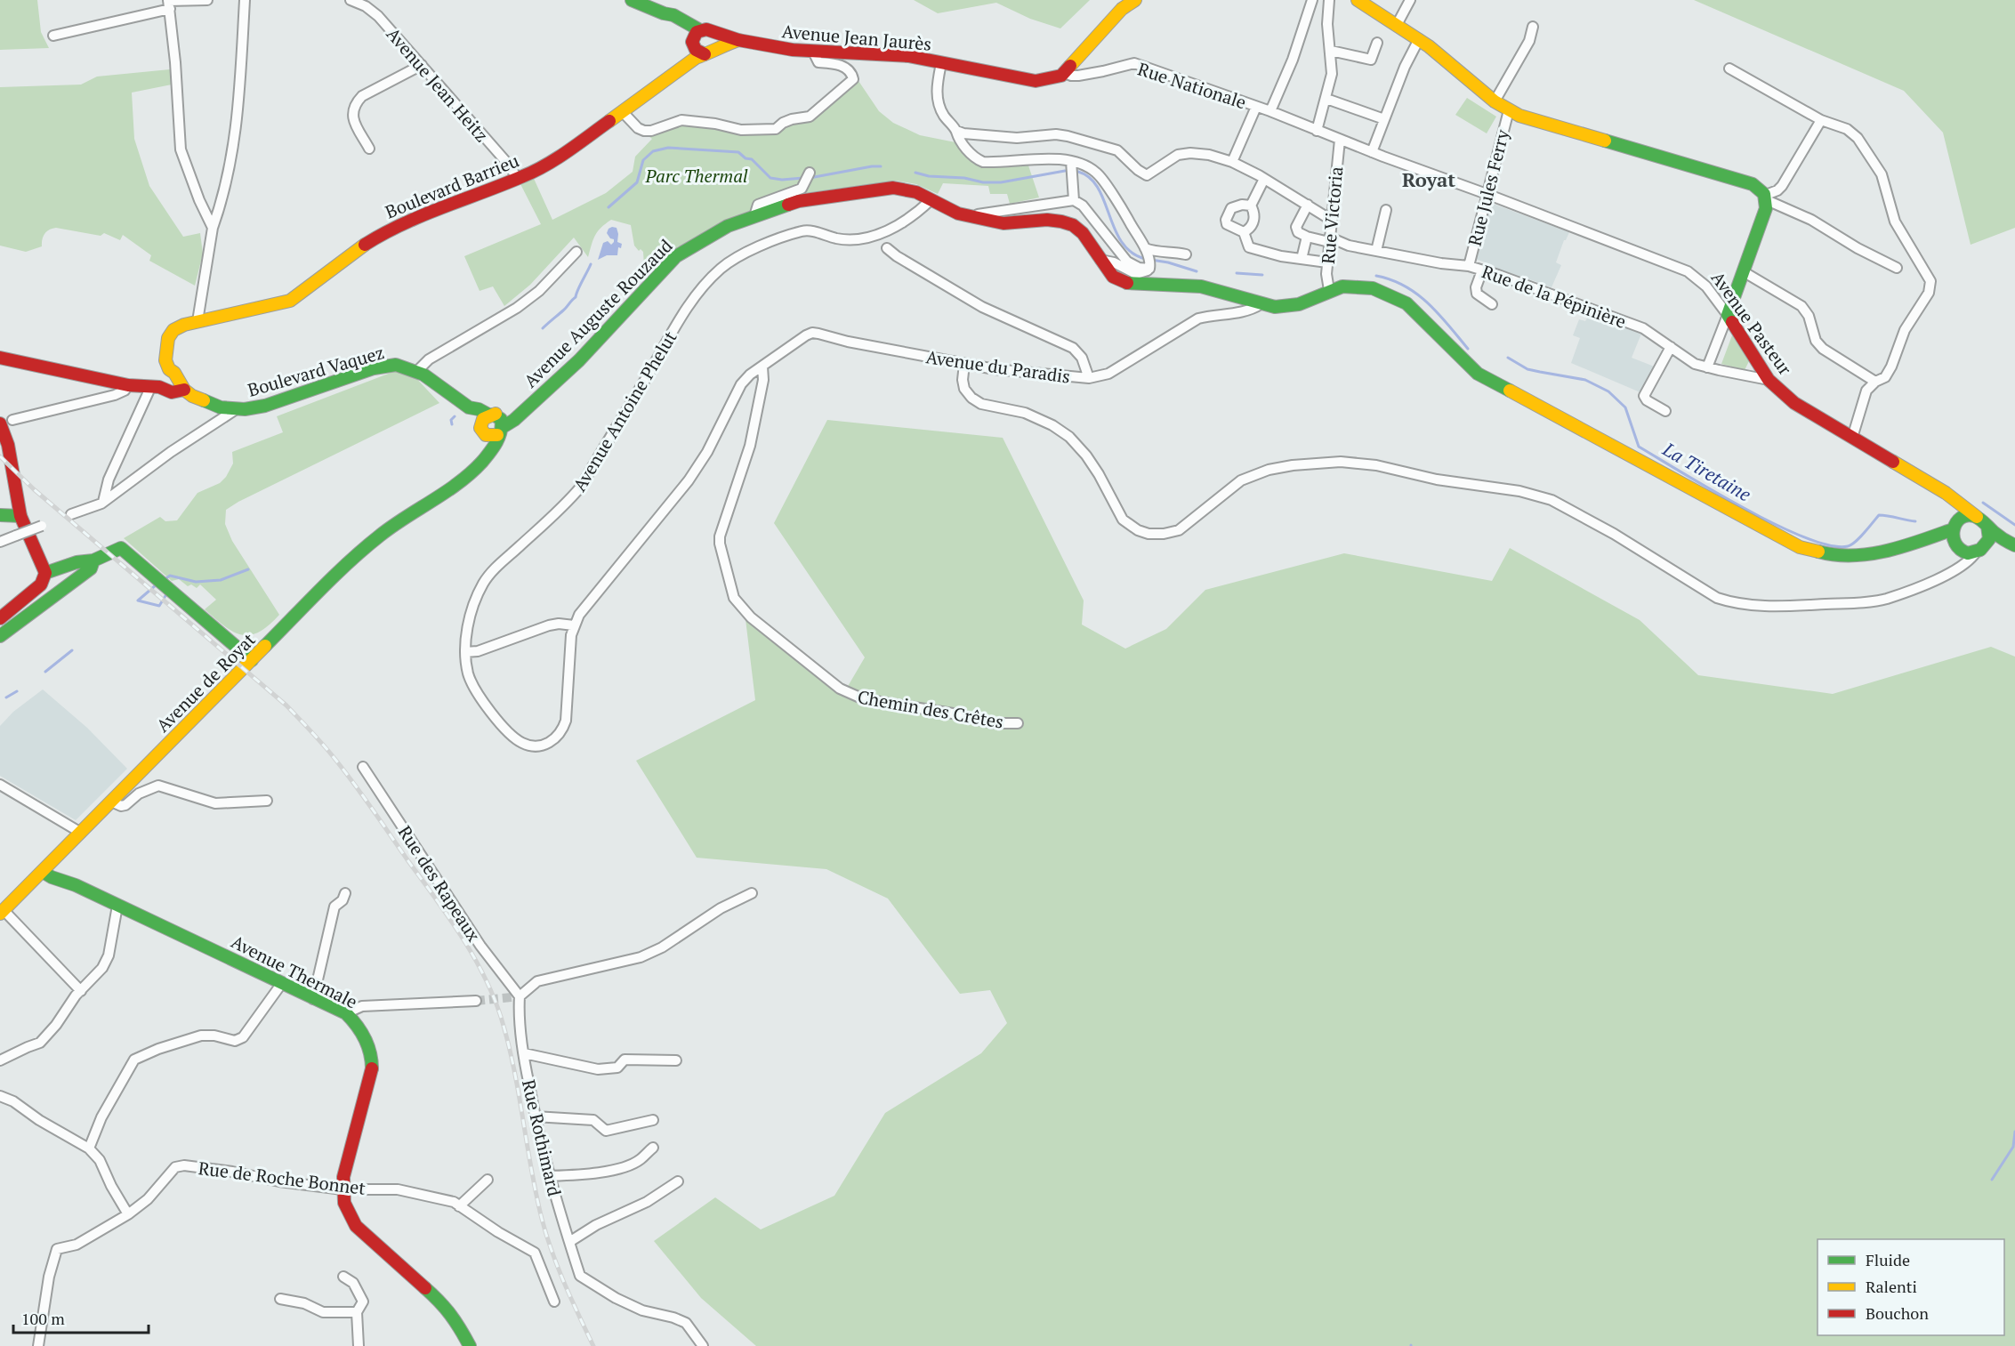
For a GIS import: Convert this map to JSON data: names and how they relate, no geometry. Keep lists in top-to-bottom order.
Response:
{
  "streets": {
    "main road": [
      "Avenue Jean Jaurès",
      "Boulevard Barrieu",
      "Avenue Auguste Rouzaud",
      "Avenue Pasteur",
      "Boulevard Vaquez",
      "Avenue de Royat",
      "Avenue Thermale"
    ],
    "street": [
      "Avenue Jean Heitz",
      "Rue Nationale",
      "Rue Jules Ferry",
      "Rue Victoria",
      "Rue de la Pépinière",
      "Avenue du Paradis",
      "Avenue Antoine Phelut",
      "Chemin des Crêtes",
      "Rue des Rapeaux",
      "Rue Rothimard",
      "Rue de Roche Bonnet"
    ]
  },
  "crossings": [
    ["Avenue Jean Jaurès", "Rue Nationale"],
    ["Avenue Jean Jaurès", "Boulevard Barrieu"],
    ["Avenue Jean Heitz", "Boulevard Barrieu"],
    ["Rue Nationale", "Rue Victoria"],
    ["Rue Nationale", "Avenue Pasteur"],
    ["Rue Jules Ferry", "Rue de la Pépinière"],
    ["Rue Jules Ferry", "Avenue Pasteur"],
    ["Rue Victoria", "Rue de la Pépinière"],
    ["Rue Victoria", "Avenue Auguste Rouzaud"],
    ["Rue Victoria", "Avenue Pasteur"],
    ["Rue de la Pépinière", "Avenue Pasteur"],
    ["Avenue Auguste Rouzaud", "Avenue du Paradis"],
    ["Avenue Auguste Rouzaud", "Avenue Antoine Phelut"],
    ["Avenue Auguste Rouzaud", "Avenue de Royat"],
    ["Avenue du Paradis", "Avenue Antoine Phelut"],
    ["Avenue du Paradis", "Chemin des Crêtes"],
    ["Avenue Antoine Phelut", "Chemin des Crêtes"],
    ["Avenue de Royat", "Avenue Thermale"],
    ["Rue des Rapeaux", "Rue Rothimard"],
    ["Avenue Thermale", "Rue de Roche Bonnet"]
  ],
  "districts": ["Royat"],
  "water": ["La Tiretaine"],
  "parks": ["Parc Thermal"],
  "legend": ["Fluide", "Ralenti", "Bouchon"],
  "scale_bar": "100 m"
}
